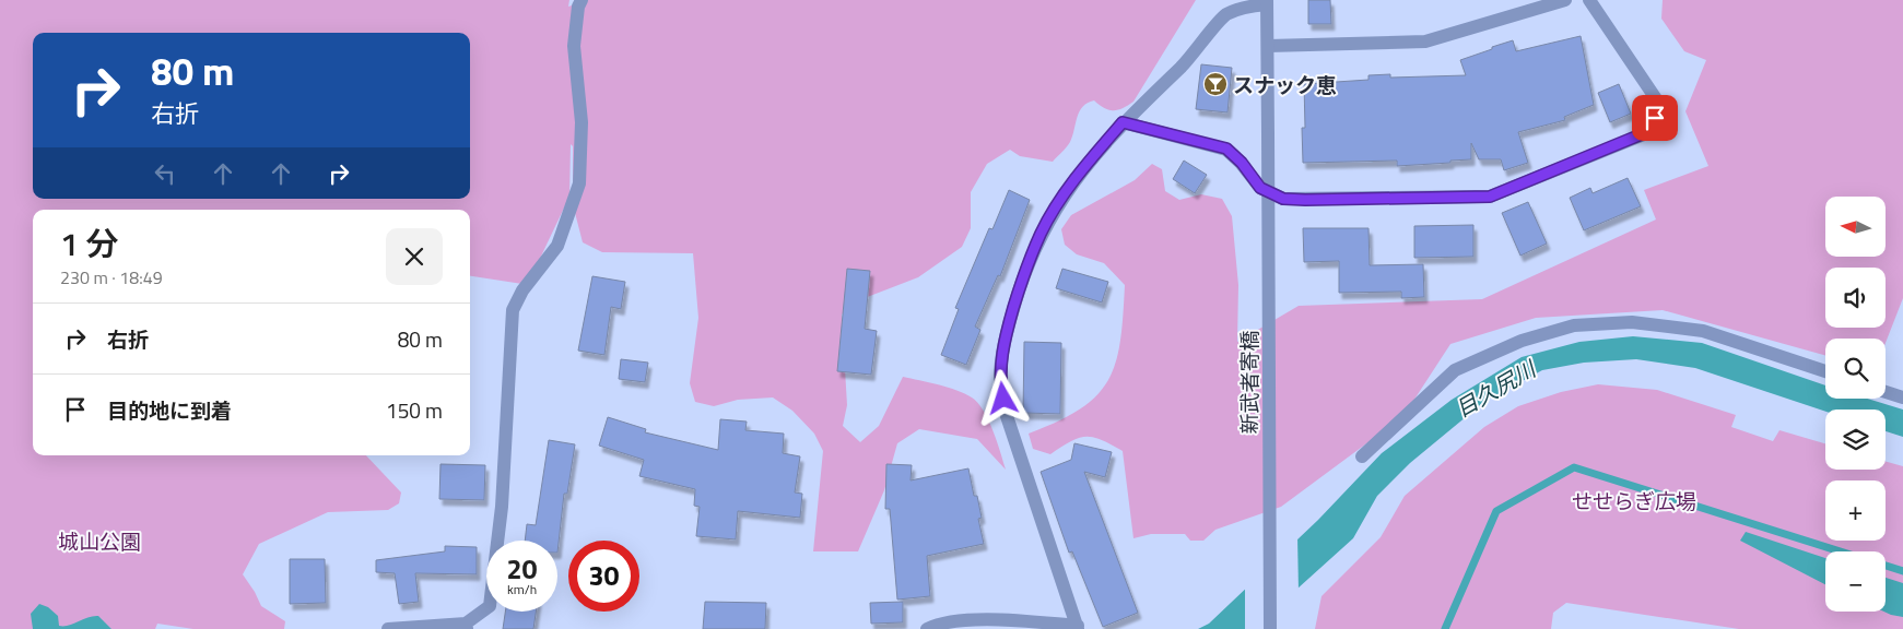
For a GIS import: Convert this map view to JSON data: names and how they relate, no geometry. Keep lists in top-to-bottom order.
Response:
{
  "streets": {
    "street": ["新武者寄橋"]
  },
  "water": ["目久尻川"],
  "parks": ["せせらぎ広場", "城山公園"],
  "places": {
    "bar": ["スナック恵"]
  },
  "north": "left",
  "page": {
    "turn": ["80 m", "右折"],
    "map_buttons": ["+", "−"],
    "heading": ["1 分", "230 m · 18:49"],
    "list": [
      {
        "name": "右折",
        "value": "80 m"
      },
      {
        "name": "目的地に到着",
        "value": "150 m"
      }
    ],
    "speed": "20 km/h",
    "limit": "30"
  }
}
